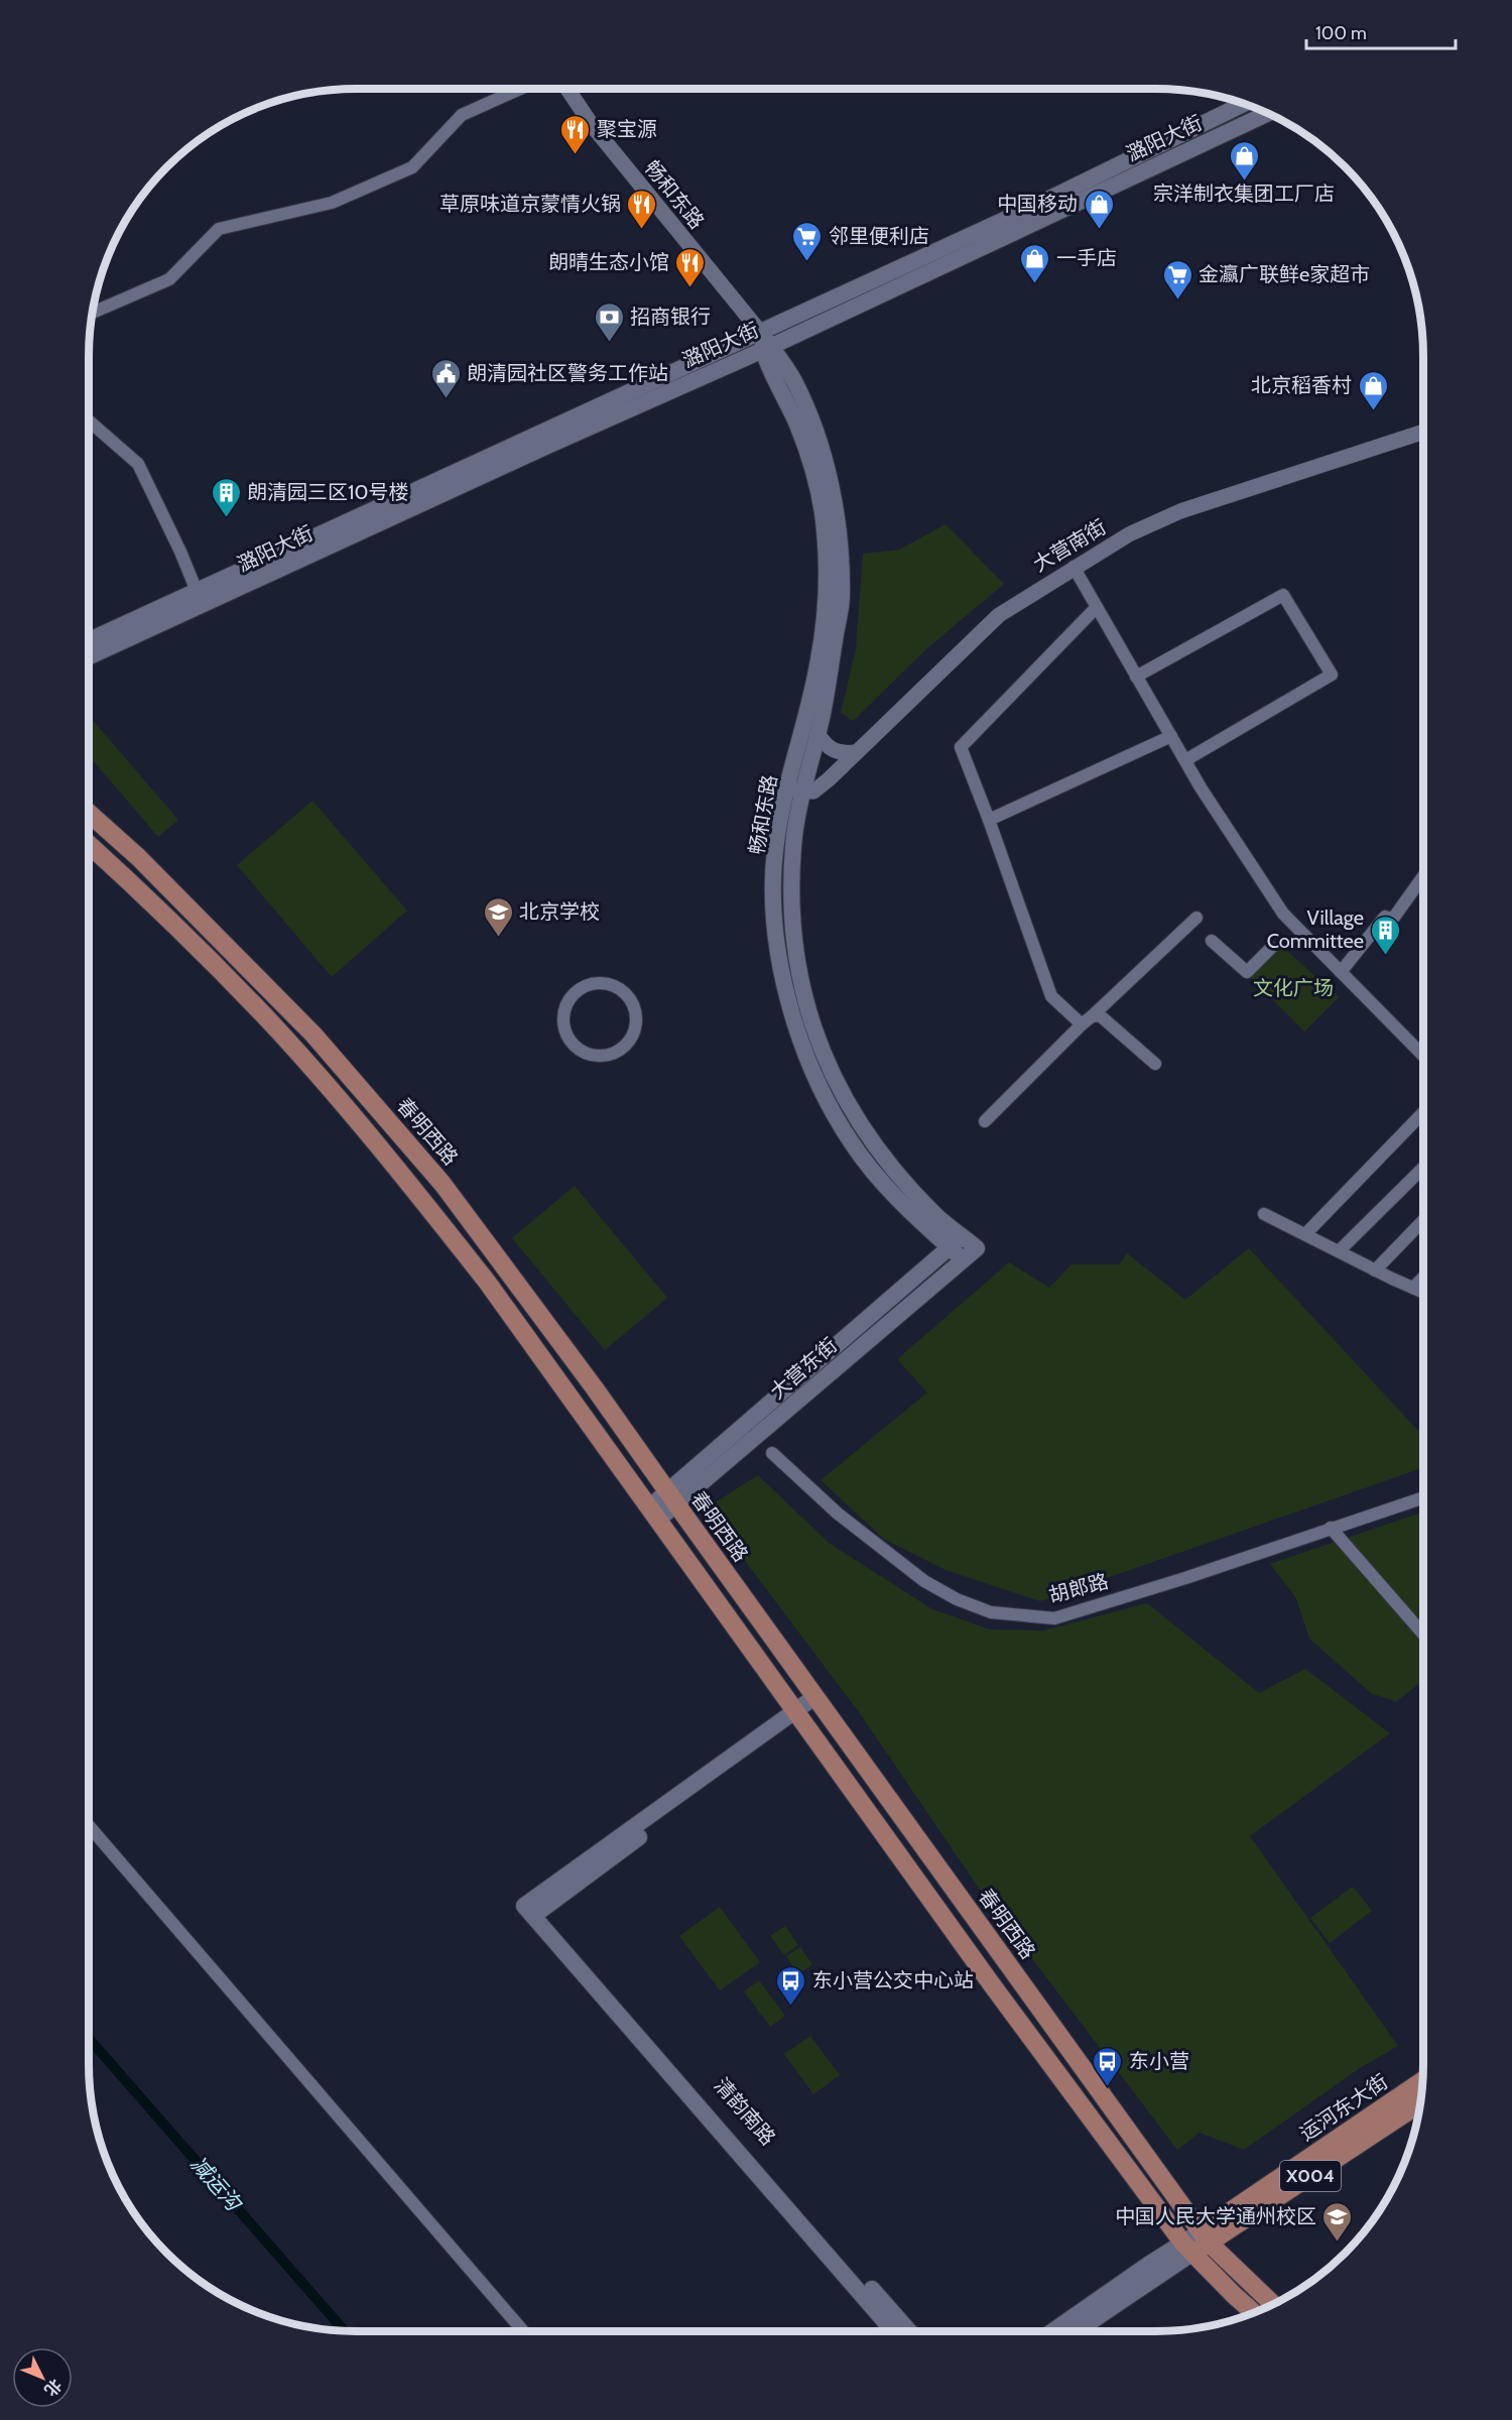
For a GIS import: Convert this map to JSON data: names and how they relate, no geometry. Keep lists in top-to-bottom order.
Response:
{
  "streets": {
    "main road": [
      "潞阳大街",
      "畅和东路",
      "春明西路",
      "大营东街",
      "运河东大街",
      "清韵南路",
      "X004"
    ],
    "street": ["大营南街", "胡郎路"]
  },
  "crossings": [
    ["潞阳大街", "畅和东路"],
    ["畅和东路", "大营南街"],
    ["畅和东路", "大营东街"],
    ["春明西路", "大营东街"],
    ["春明西路", "运河东大街"]
  ],
  "water": ["减运沟"],
  "parks": ["文化广场"],
  "places": {
    "restaurant": ["聚宝源", "草原味道京蒙情火锅", "朗晴生态小馆"],
    "shop": [
      "宗洋制衣集团工厂店",
      "中国移动",
      "一手店",
      "北京稻香村"
    ],
    "supermarket": ["邻里便利店", "金瀛广联鲜e家超市"],
    "bank": ["招商银行"],
    "public building": ["朗清园社区警务工作站"],
    "building": ["朗清园三区10号楼", "Village Committee"],
    "school or university": ["北京学校", "中国人民大学通州校区"],
    "bus stop": ["东小营公交中心站", "东小营"]
  },
  "scale_bar": "100 m",
  "north": "bottom right"
}
